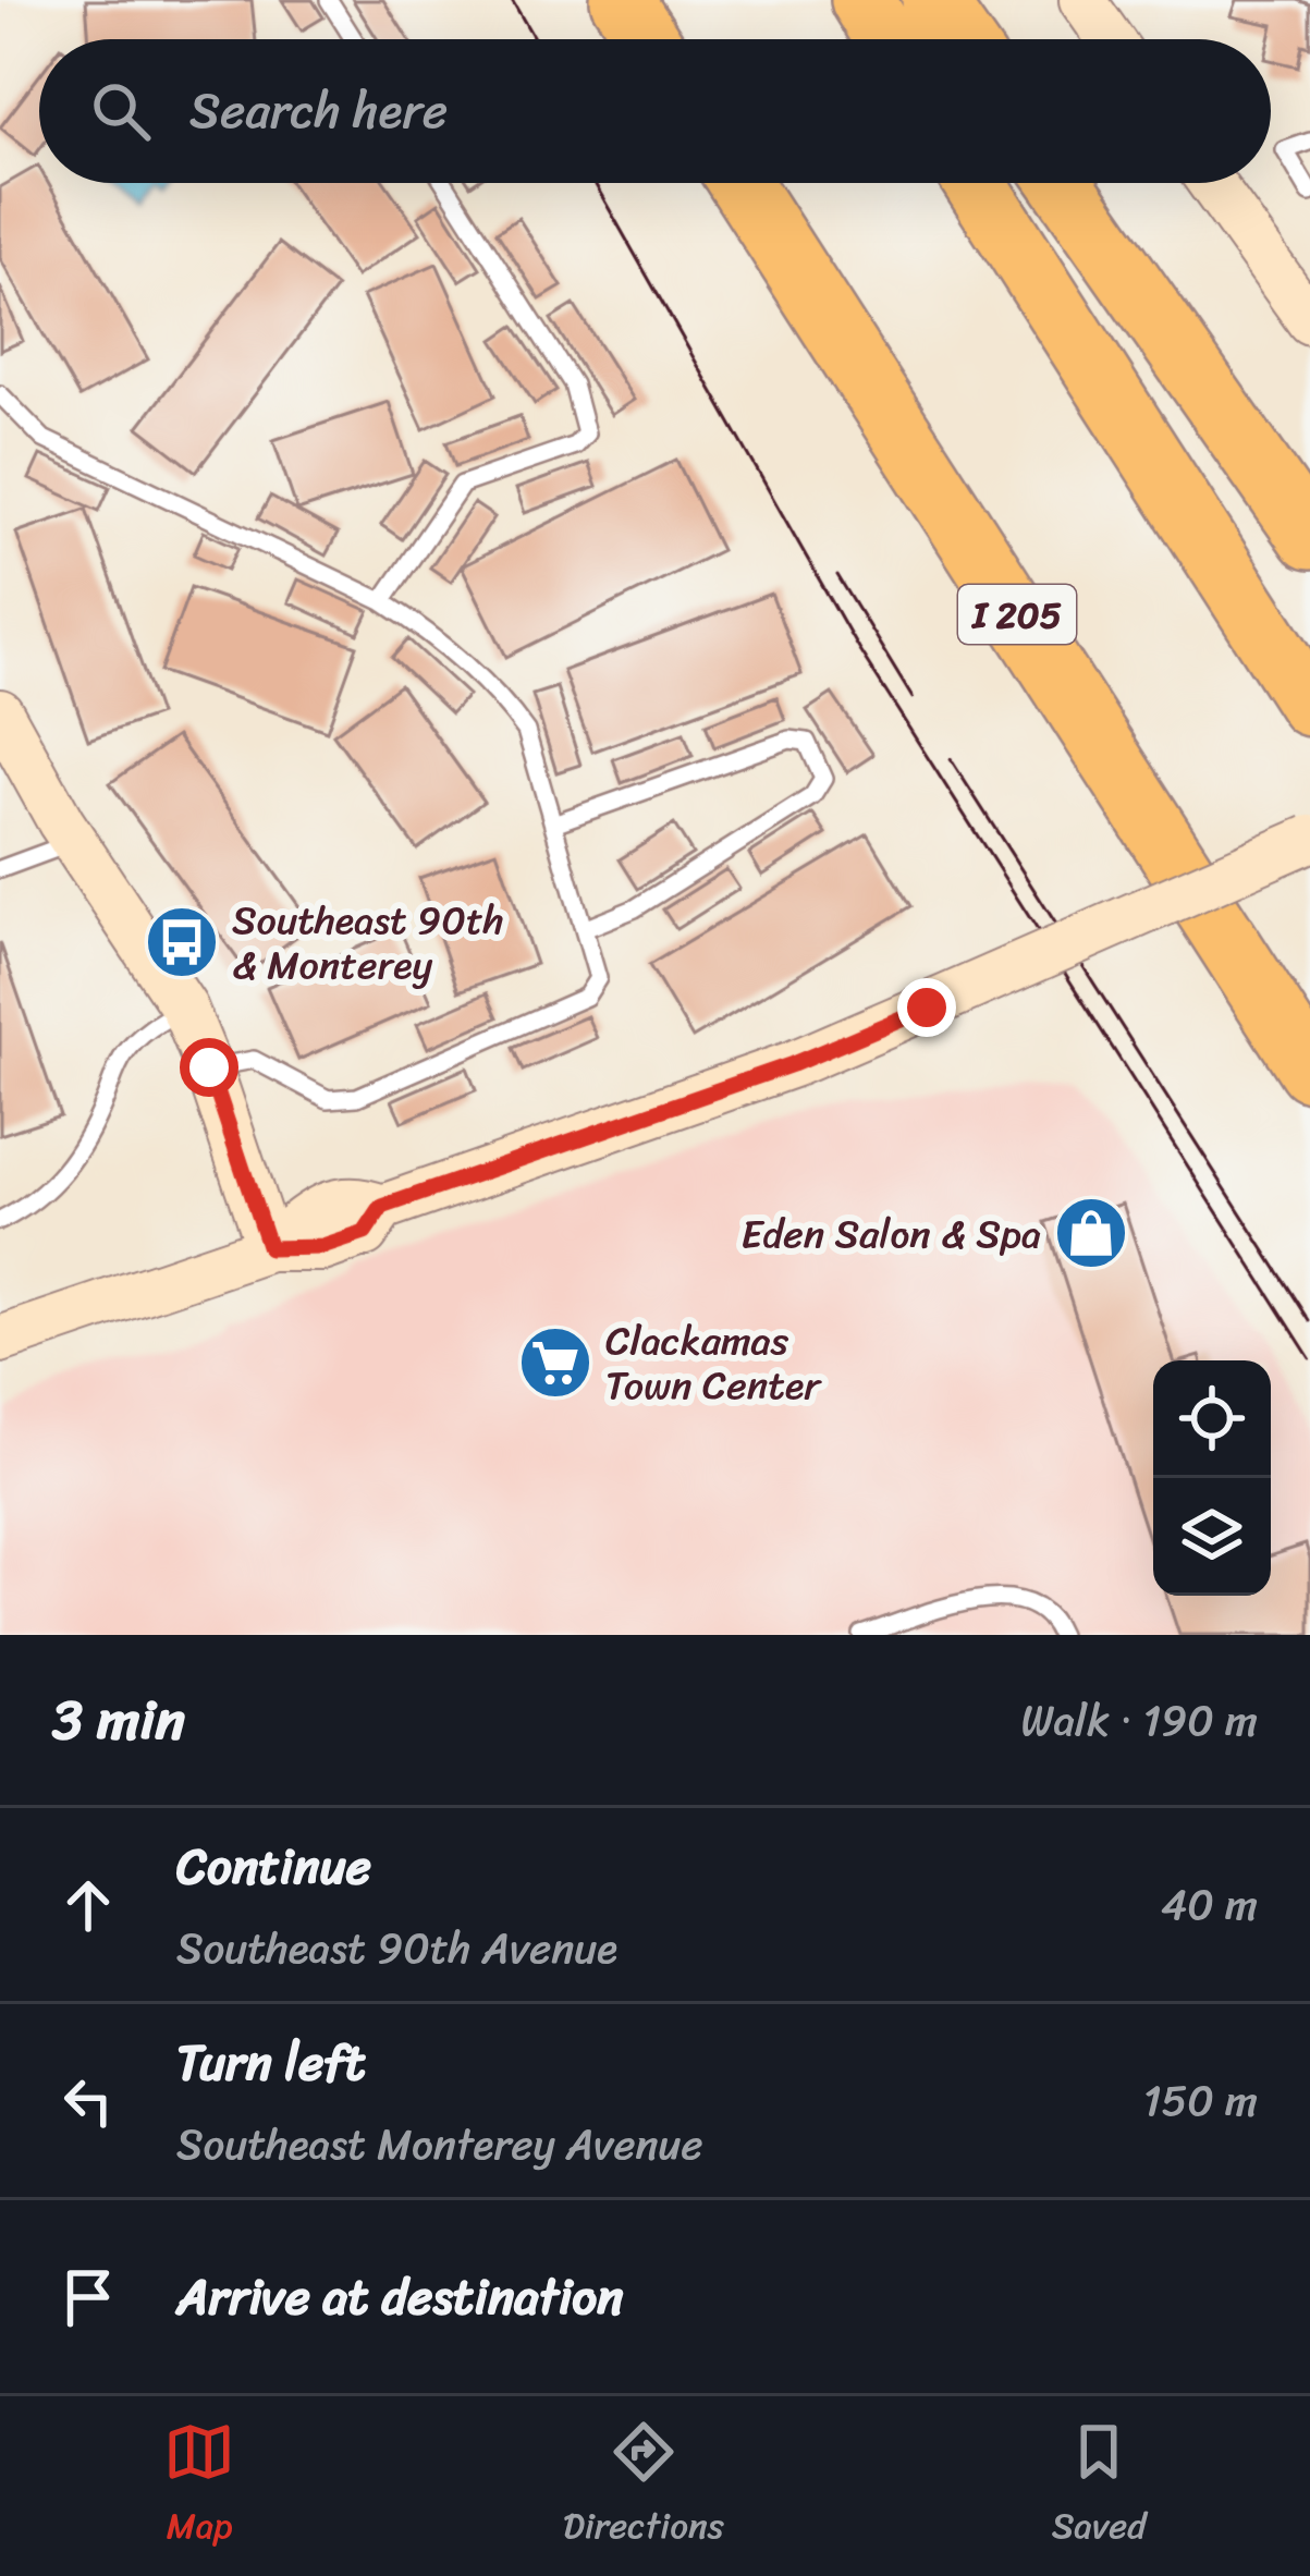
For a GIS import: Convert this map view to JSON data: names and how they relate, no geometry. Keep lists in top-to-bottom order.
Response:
{
  "streets": {
    "highway": ["I 205"]
  },
  "places": {
    "bus stop": ["Southeast 90th & Monterey"],
    "shop": ["Eden Salon & Spa"],
    "supermarket": ["Clackamas Town Center"]
  },
  "page": {
    "search": "Search here",
    "heading": ["3 min", "Walk · 190 m"],
    "list": [
      ["Continue", "Southeast 90th Avenue", "40 m"],
      ["Turn left", "Southeast Monterey Avenue", "150 m"],
      "Arrive at destination"
    ],
    "nav": ["Map", "Directions", "Saved"]
  }
}
